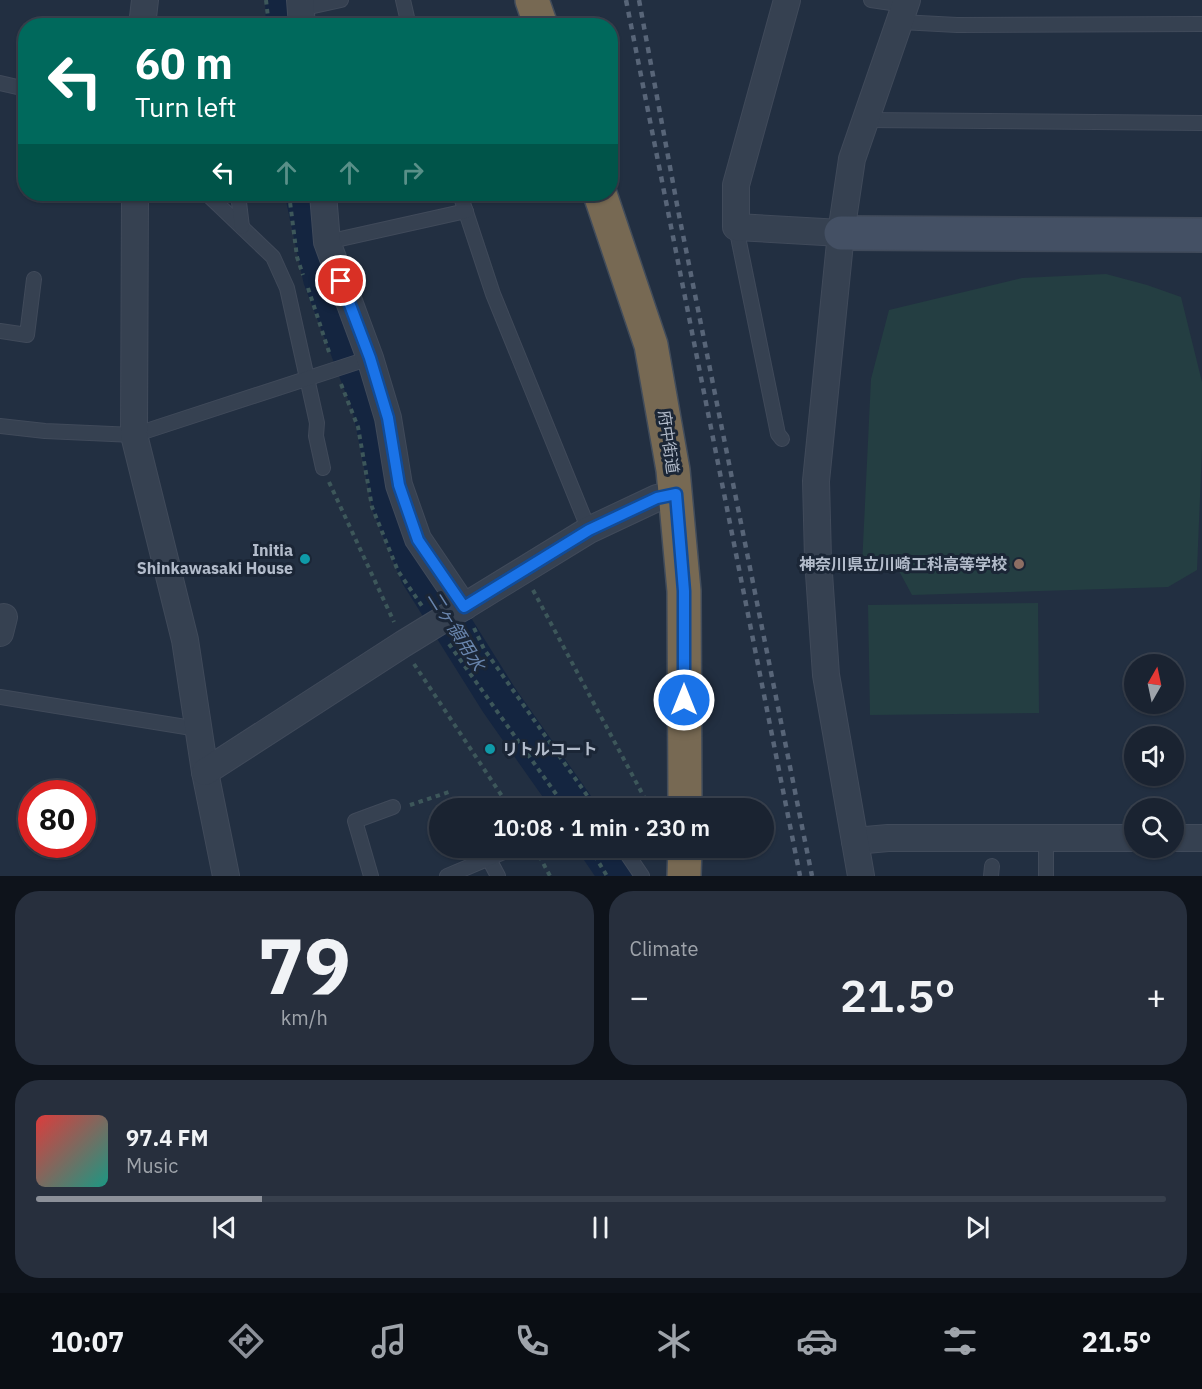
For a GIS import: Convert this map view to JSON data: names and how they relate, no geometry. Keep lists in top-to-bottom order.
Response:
{
  "streets": {
    "highway": ["府中街道"]
  },
  "water": ["二ヶ領用水"],
  "places": ["Initia Shinkawasaki House", "神奈川県立川崎工科高等学校", "リトルコート"],
  "north": "top",
  "page": {
    "turn": ["60 m", "Turn left"],
    "limit": "80",
    "trip": "10:08 · 1 min · 230 m",
    "tile": [
      ["79", "km/h"],
      "Climate"
    ],
    "heat": ["−", "21.5°", "+"],
    "song": ["97.4 FM", "Music"],
    "tabs": ["10:07", "21.5°"]
  }
}
